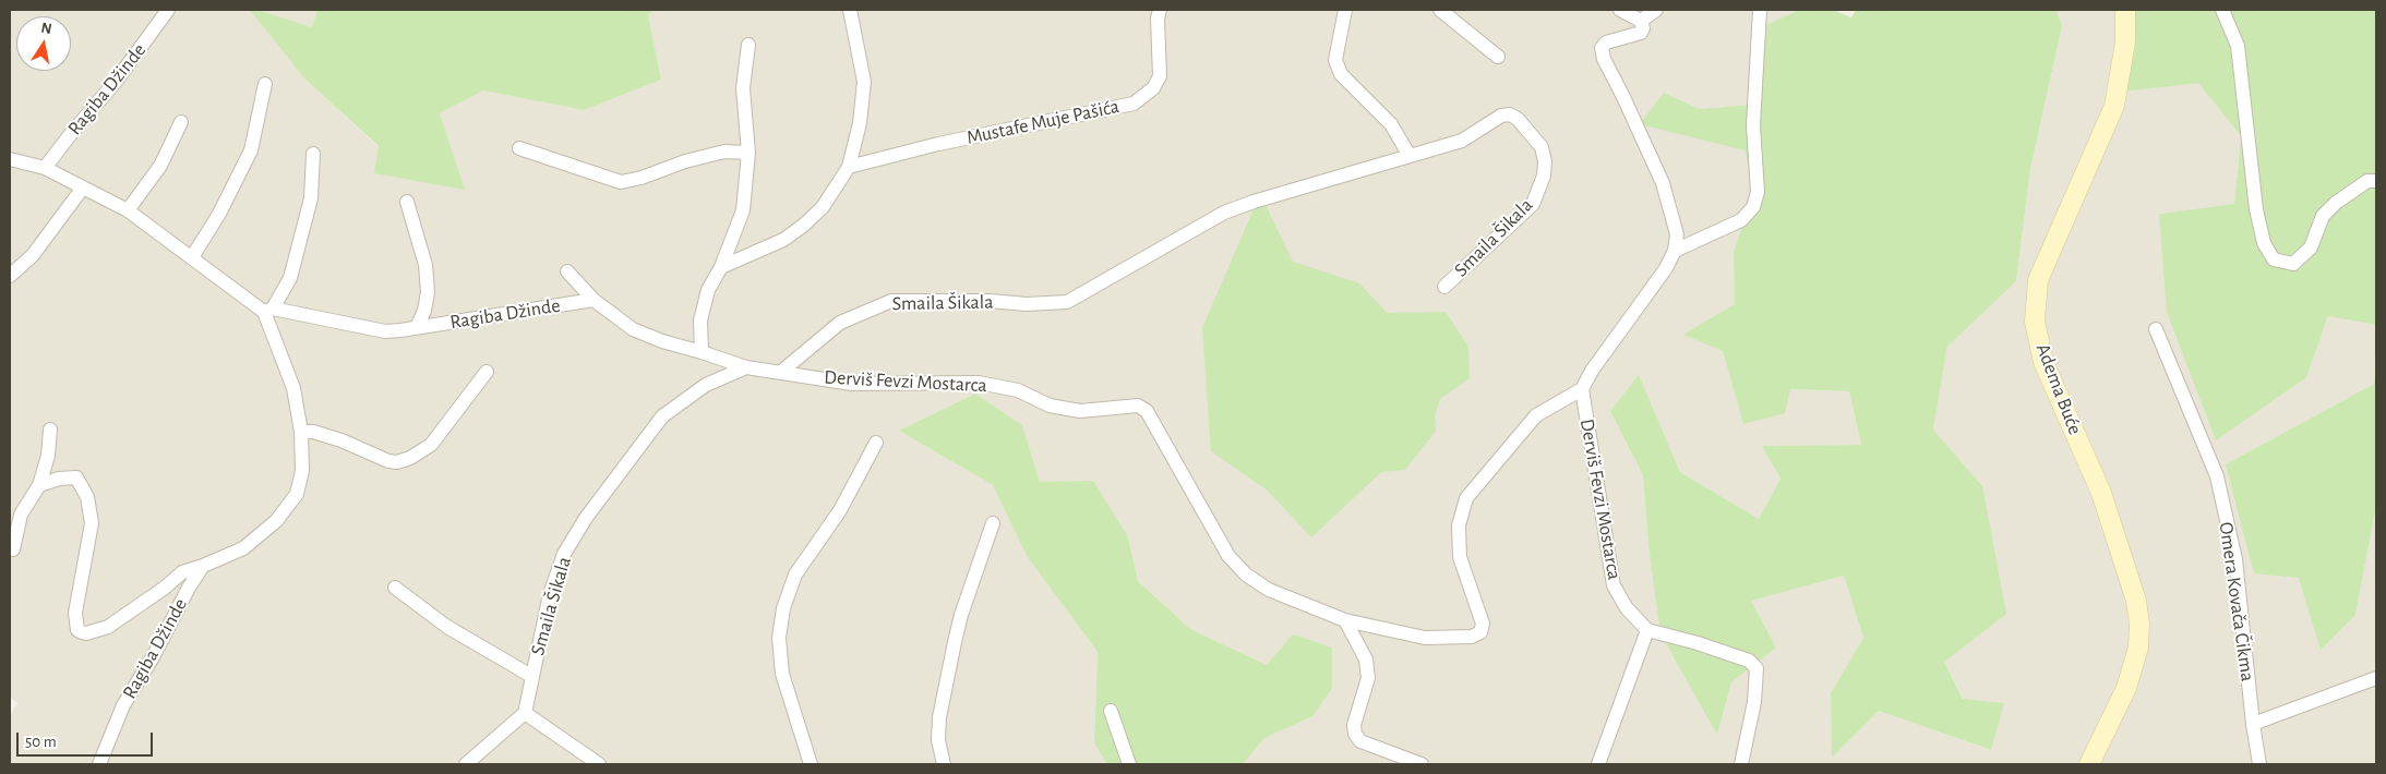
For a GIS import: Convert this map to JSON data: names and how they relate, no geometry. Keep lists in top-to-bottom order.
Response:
{
  "streets": {
    "street": [
      "Ragiba Džinde",
      "Mustafe Muje Pašića",
      "Smaila Šikala",
      "Derviš Fevzi Mostarca",
      "Adema Buće",
      "Omera Kovača Čikma"
    ]
  },
  "crossings": [
    ["Smaila Šikala", "Derviš Fevzi Mostarca"]
  ],
  "scale_bar": "50 m",
  "north": "top"
}
